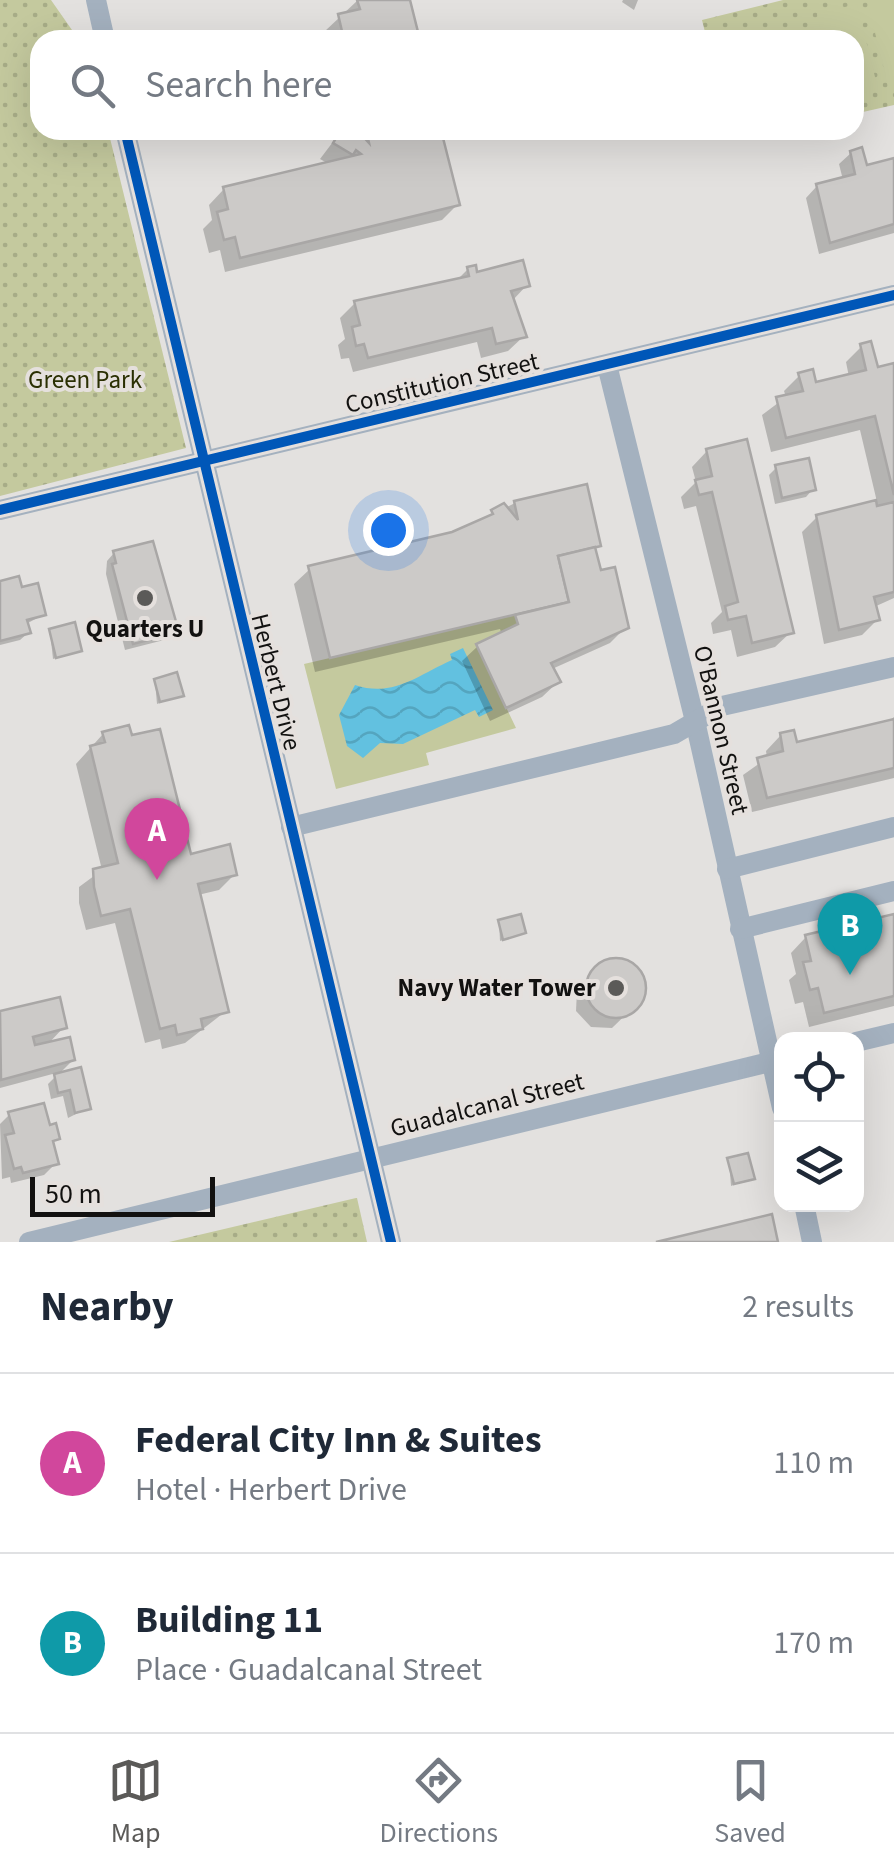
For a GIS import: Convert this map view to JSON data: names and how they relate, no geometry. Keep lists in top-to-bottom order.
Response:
{
  "streets": {
    "street": [
      "Constitution Street",
      "Herbert Drive",
      "O'Bannon Street",
      "Guadalcanal Street"
    ]
  },
  "crossings": [
    ["Constitution Street", "Herbert Drive"],
    ["Constitution Street", "O'Bannon Street"],
    ["Herbert Drive", "Guadalcanal Street"]
  ],
  "parks": ["Green Park"],
  "places": ["Quarters U", "Navy Water Tower"],
  "scale_bar": "50 m",
  "page": {
    "search": "Search here",
    "pins": ["A", "B"],
    "scale": "50 m",
    "heading": ["Nearby", "2 results"],
    "list": [
      {
        "mark": "A",
        "name": "Federal City Inn & Suites",
        "note": "Hotel · Herbert Drive",
        "value": "110 m"
      },
      {
        "mark": "B",
        "name": "Building 11",
        "note": "Place · Guadalcanal Street",
        "value": "170 m"
      }
    ],
    "nav": ["Map", "Directions", "Saved"]
  }
}
